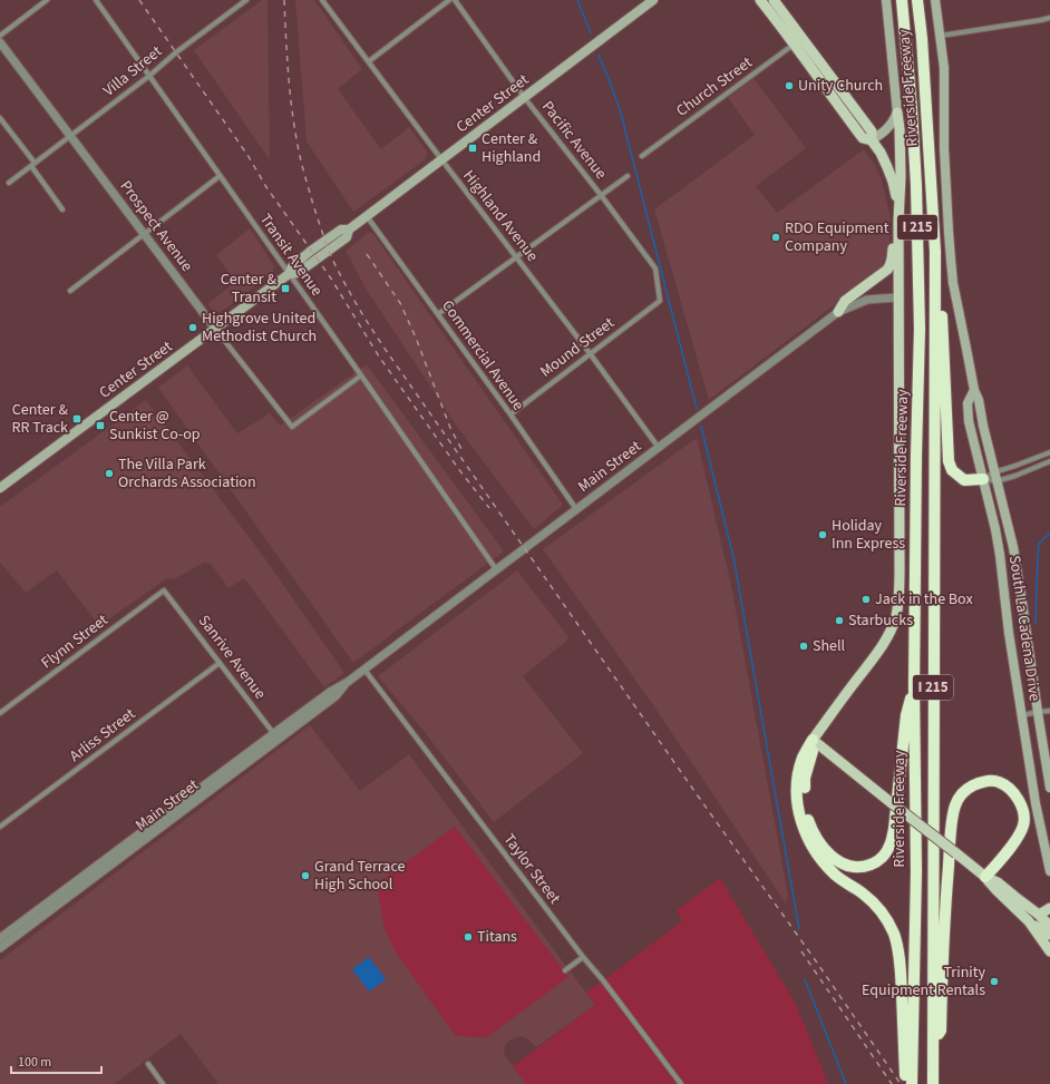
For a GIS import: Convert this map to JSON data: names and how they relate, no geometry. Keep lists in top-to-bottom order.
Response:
{
  "streets": {
    "highway": ["Riverside Freeway", "I 215"],
    "main road": ["Center Street", "South La Cadena Drive"],
    "street": [
      "Villa Street",
      "Church Street",
      "Pacific Avenue",
      "Highland Avenue",
      "Prospect Avenue",
      "Transit Avenue",
      "Mound Street",
      "Commercial Avenue",
      "Main Street",
      "Flynn Street",
      "Sanrive Avenue",
      "Arliss Street",
      "Taylor Street"
    ]
  },
  "crossings": [
    ["Villa Street", "Prospect Avenue"],
    ["Villa Street", "Transit Avenue"],
    ["Center Street", "Pacific Avenue"],
    ["Center Street", "Highland Avenue"],
    ["Center Street", "Prospect Avenue"],
    ["Center Street", "Transit Avenue"],
    ["Center Street", "Commercial Avenue"],
    ["Pacific Avenue", "Mound Street"],
    ["Highland Avenue", "Mound Street"],
    ["Highland Avenue", "Main Street"],
    ["Prospect Avenue", "Transit Avenue"],
    ["Transit Avenue", "Main Street"],
    ["Mound Street", "Commercial Avenue"],
    ["Commercial Avenue", "Main Street"],
    ["Main Street", "Sanrive Avenue"],
    ["Main Street", "Taylor Street"],
    ["Flynn Street", "Sanrive Avenue"],
    ["Sanrive Avenue", "Arliss Street"]
  ],
  "places": {
    "other": [
      "Unity Church",
      "RDO Equipment Company",
      "Highgrove United Methodist Church",
      "The Villa Park Orchards Association",
      "Holiday Inn Express",
      "Jack in the Box",
      "Starbucks",
      "Shell",
      "Grand Terrace High School",
      "Titans",
      "Trinity Equipment Rentals"
    ],
    "transit": [
      "Center & Highland",
      "Center & Transit",
      "Center & RR Track",
      "Center @ Sunkist Co-op"
    ]
  },
  "scale_bar": "100 m"
}
